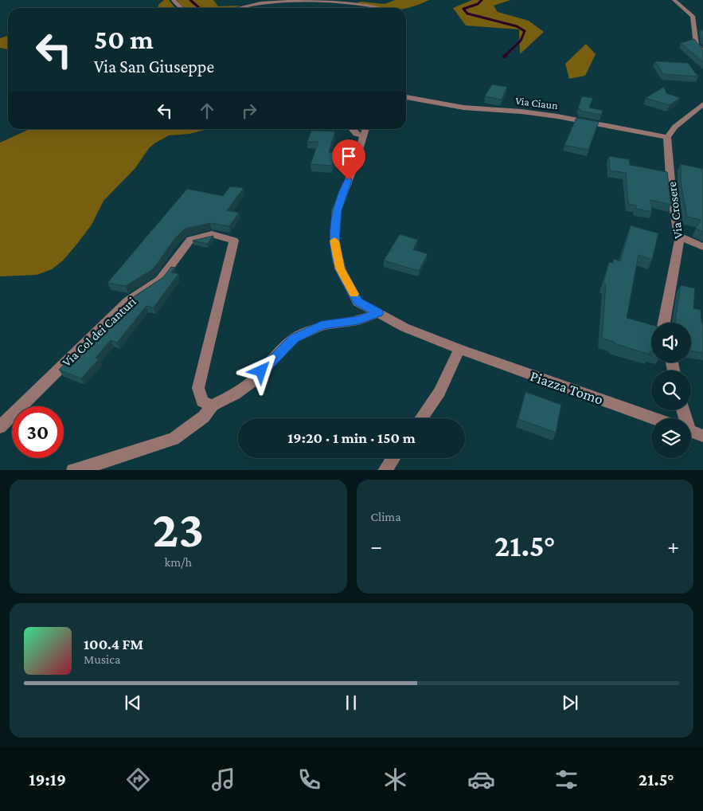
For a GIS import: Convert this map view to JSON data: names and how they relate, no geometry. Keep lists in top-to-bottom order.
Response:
{
  "streets": {
    "street": [
      "Via Ciaun",
      "Via Crosere",
      "Via Col dei Canturi",
      "Piazza Tomo"
    ]
  },
  "crossings": [
    ["Via Ciaun", "Via Crosere"]
  ],
  "page": {
    "turn": ["50 m", "Via San Giuseppe"],
    "limit": "30",
    "trip": "19:20 · 1 min · 150 m",
    "tile": [
      ["23", "km/h"],
      "Clima"
    ],
    "heat": ["−", "21.5°", "+"],
    "song": ["100.4 FM", "Musica"],
    "tabs": ["19:19", "21.5°"]
  }
}
